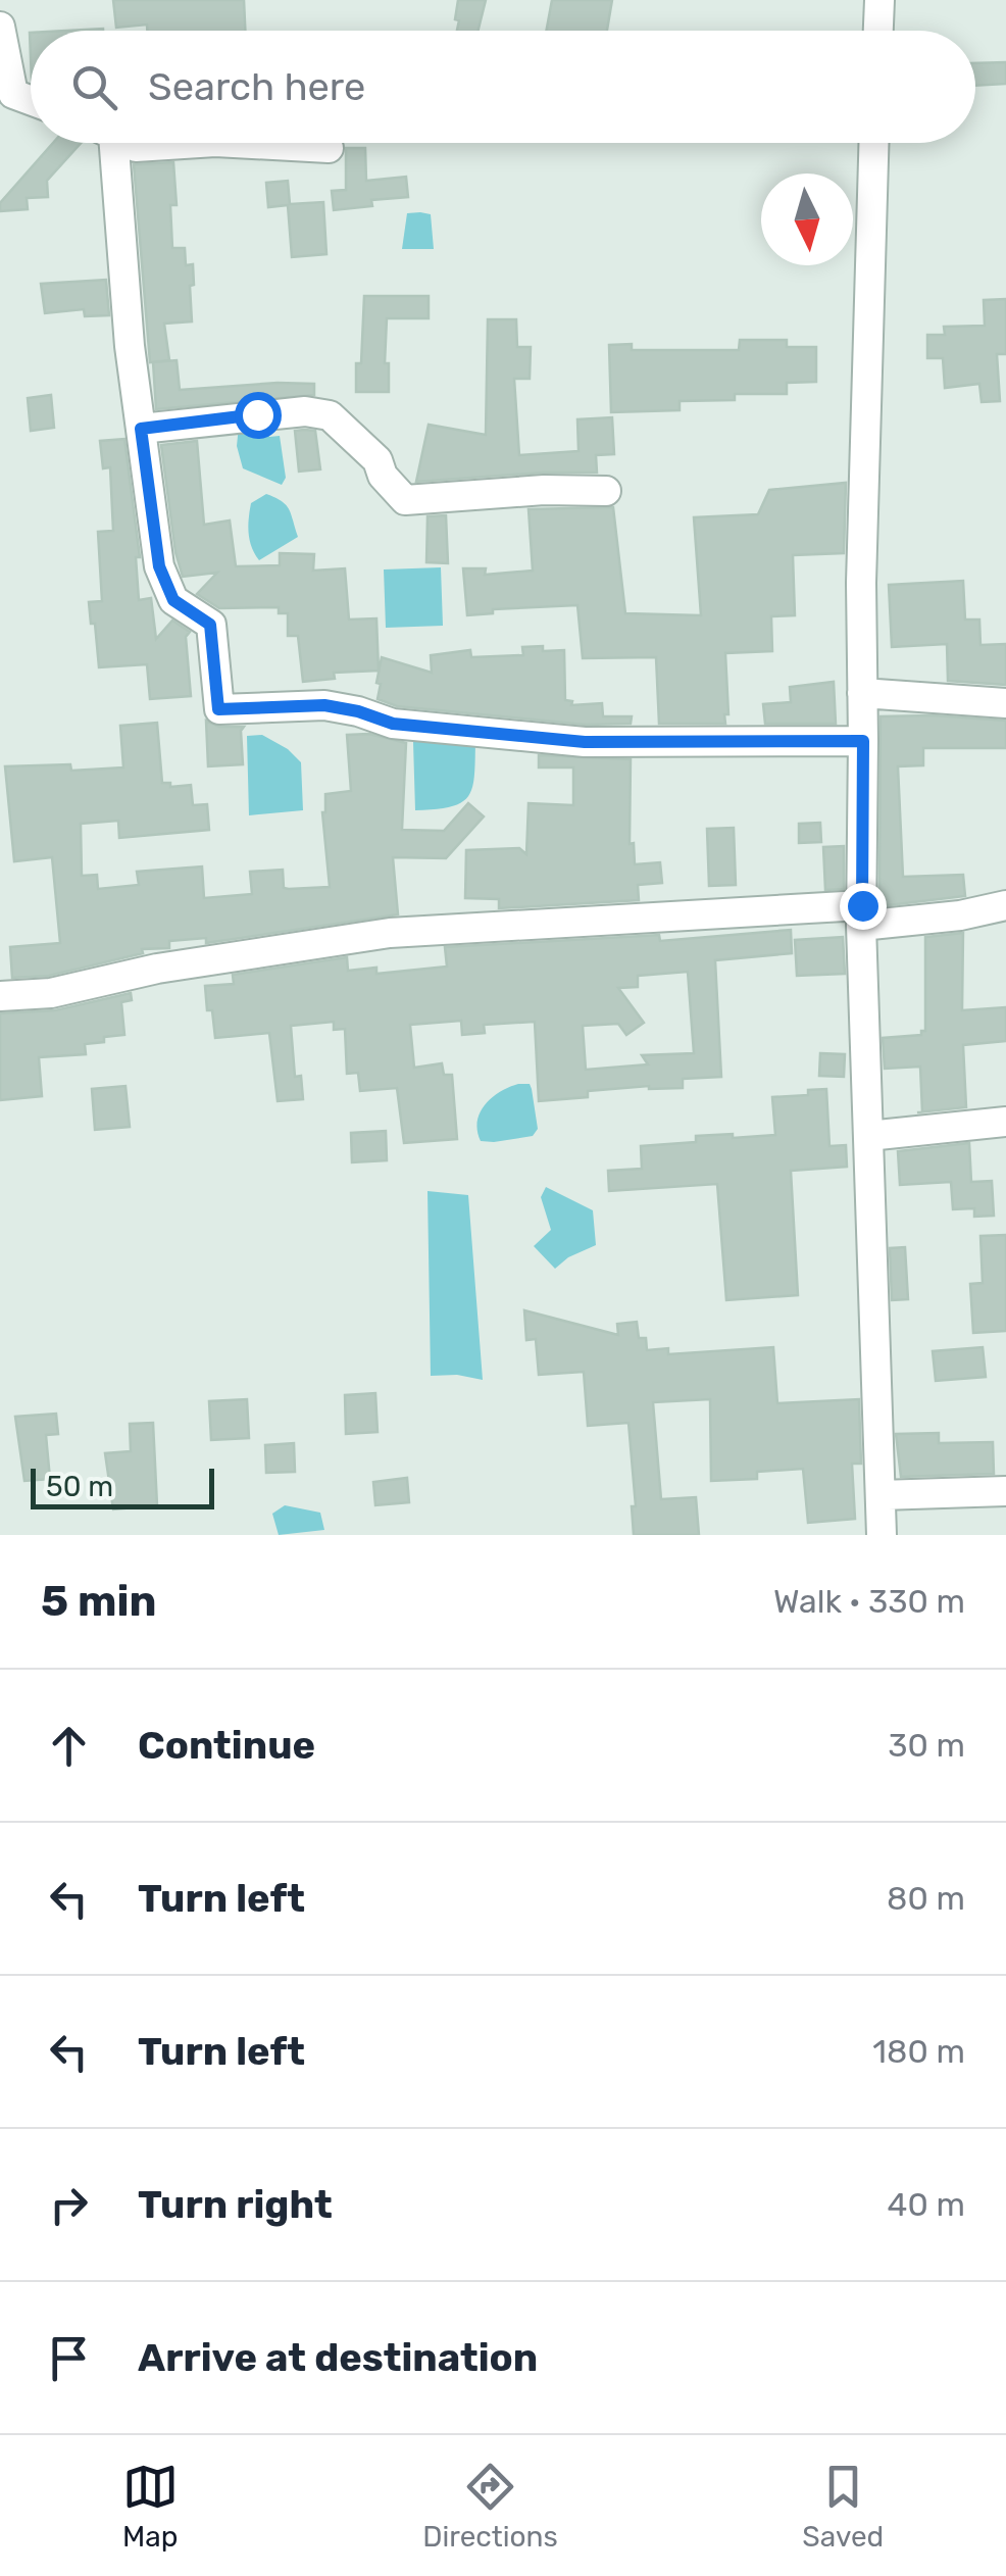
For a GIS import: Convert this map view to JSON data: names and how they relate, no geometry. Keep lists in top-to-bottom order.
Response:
{
  "scale_bar": "50 m",
  "north": "bottom",
  "page": {
    "search": "Search here",
    "scale": "50 m",
    "heading": ["5 min", "Walk · 330 m"],
    "list": [
      ["Continue", "30 m"],
      ["Turn left", "80 m"],
      ["Turn left", "180 m"],
      ["Turn right", "40 m"],
      "Arrive at destination"
    ],
    "nav": ["Map", "Directions", "Saved"]
  }
}
